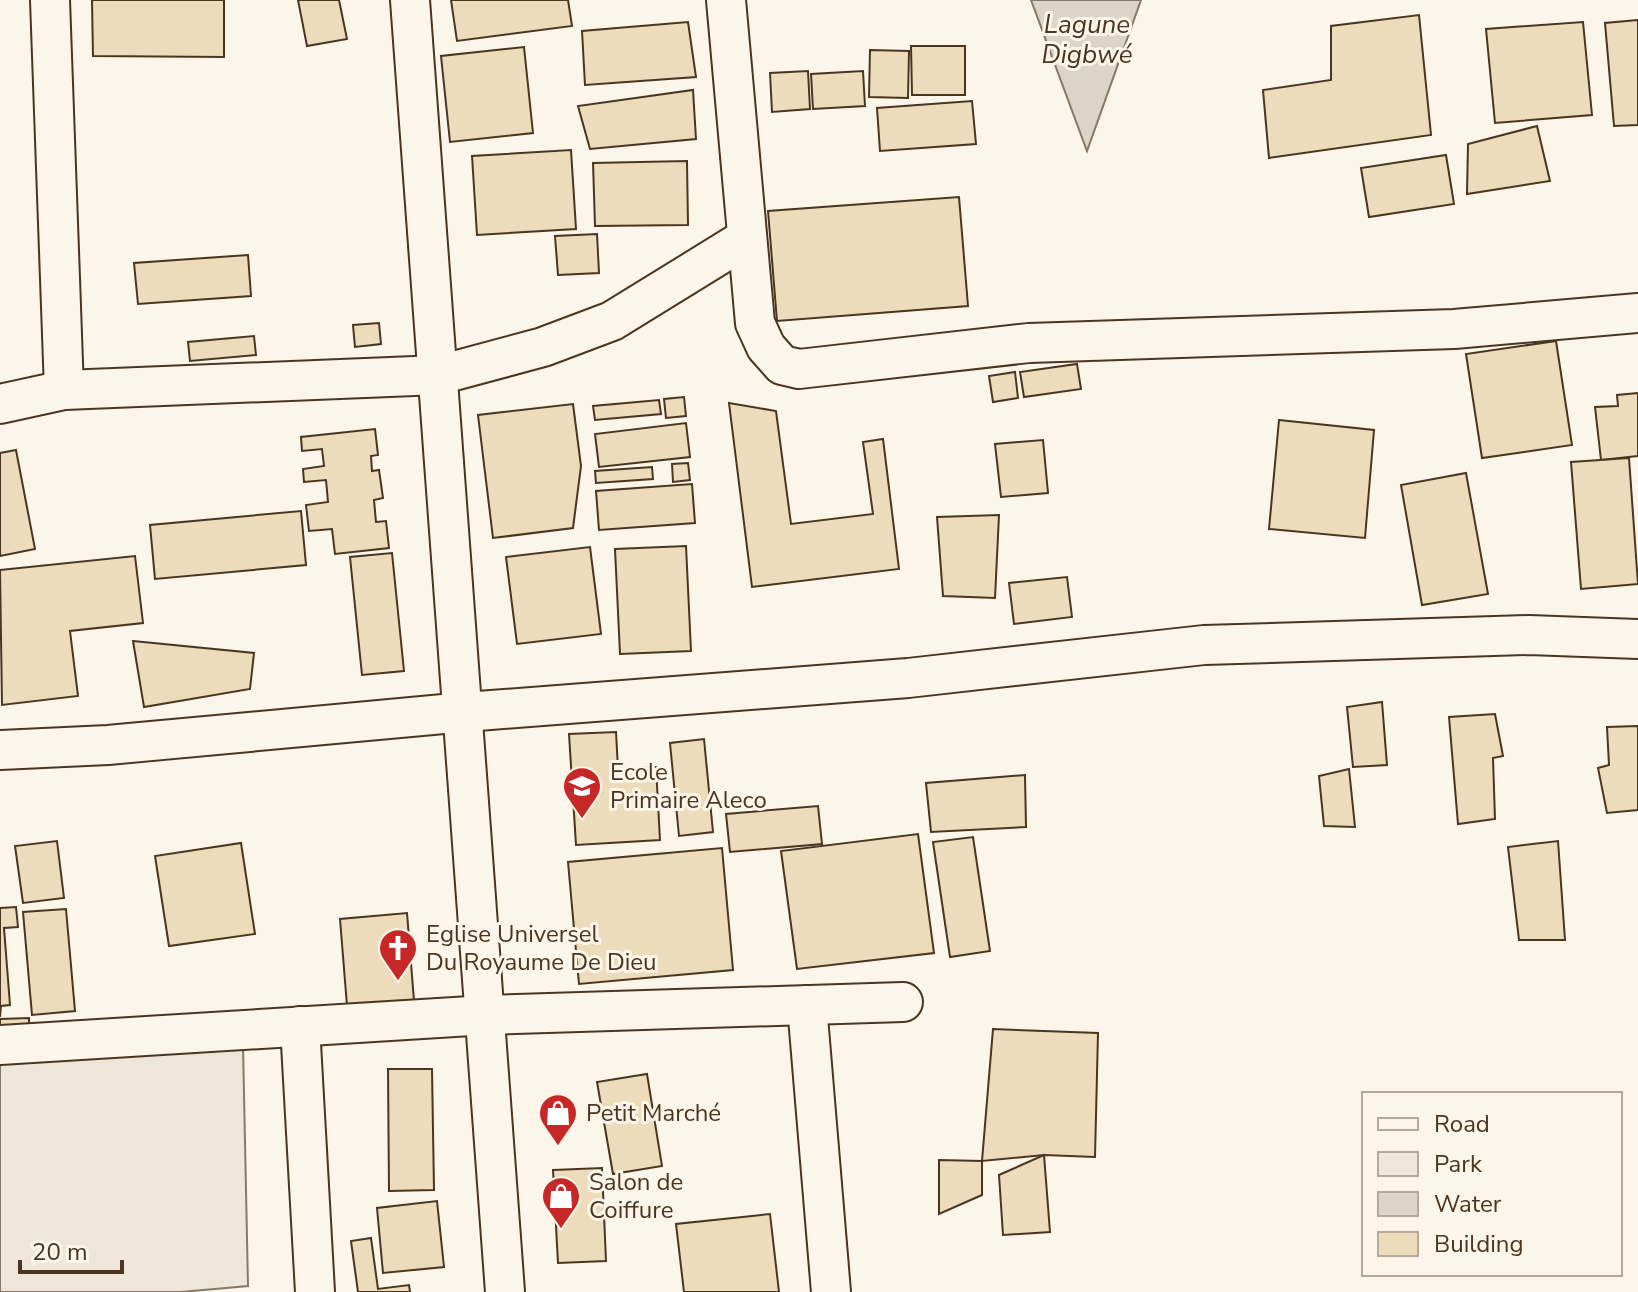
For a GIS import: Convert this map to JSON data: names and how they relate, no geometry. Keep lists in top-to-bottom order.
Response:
{
  "water": ["Lagune Digbwé"],
  "places": {
    "school or university": ["Ecole Primaire Aleco"],
    "church": ["Eglise Universel Du Royaume De Dieu"],
    "shop": ["Petit Marché", "Salon de Coiffure"]
  },
  "legend": [
    "Road",
    "Park",
    "Water",
    "Building"
  ],
  "scale_bar": "20 m"
}
